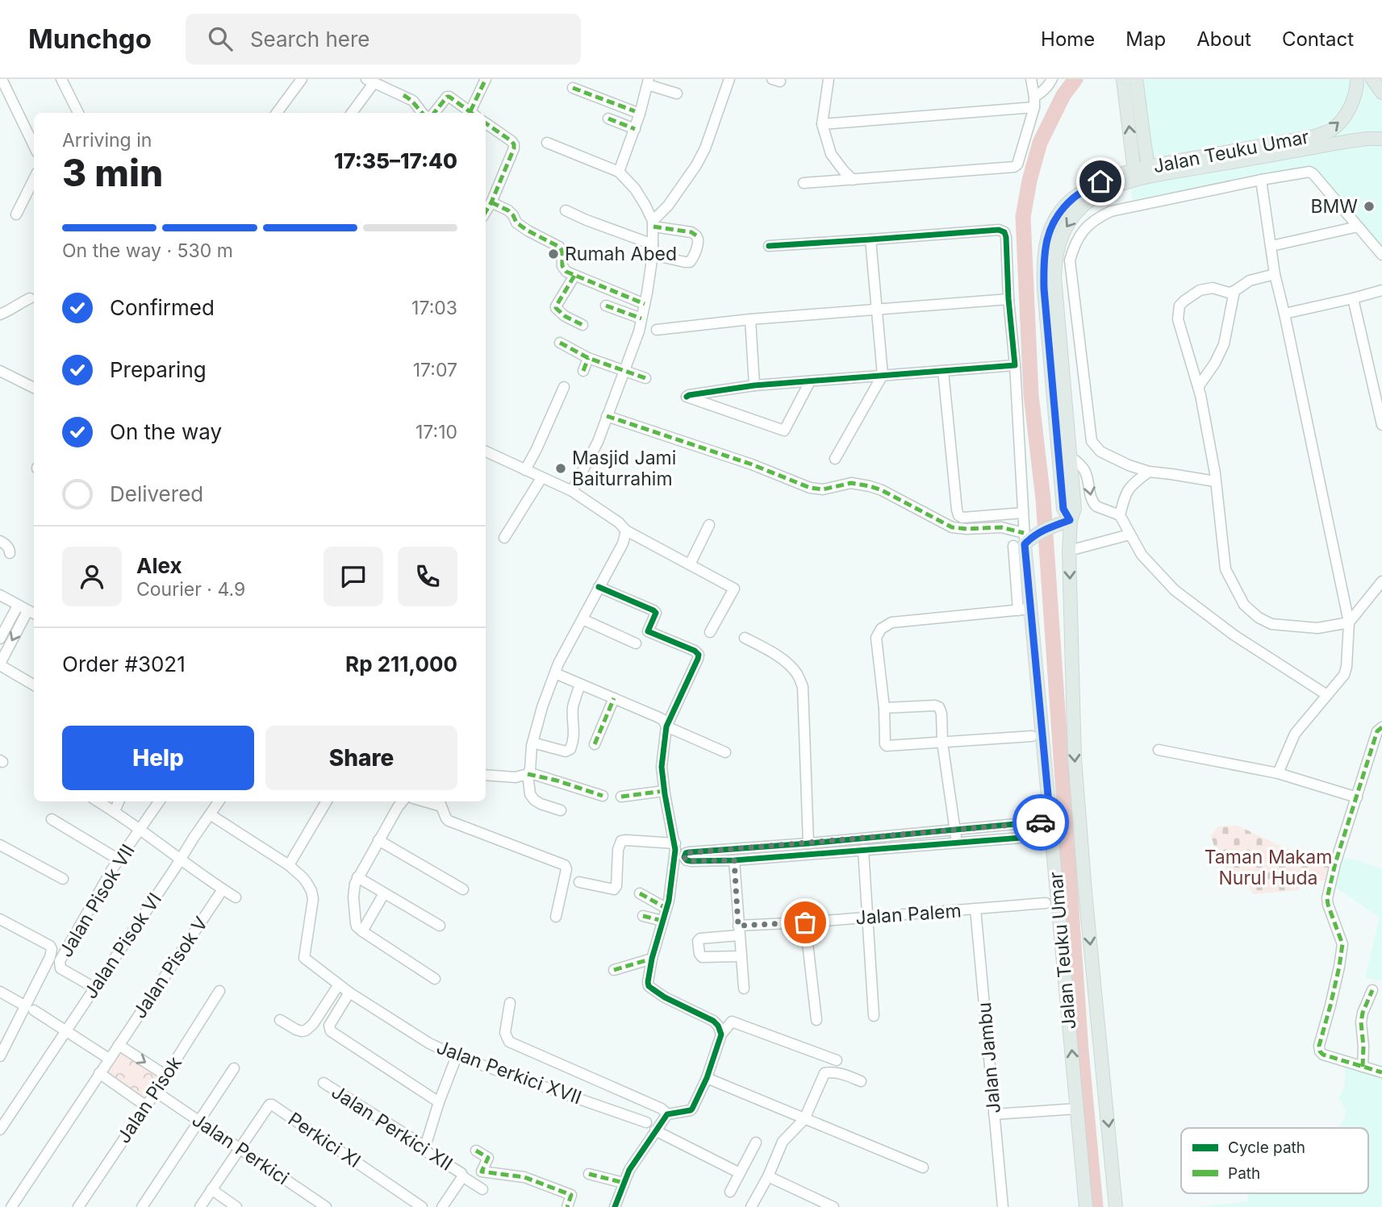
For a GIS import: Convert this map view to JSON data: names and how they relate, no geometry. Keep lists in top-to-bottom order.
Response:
{
  "streets": {
    "main road": ["Jalan Teuku Umar"],
    "street": [
      "Jalan Pisok VII",
      "Jalan Palem",
      "Jalan Pisok VI",
      "Jalan Pisok V",
      "Jalan Jambu",
      "Jalan Perkici XVII",
      "Jalan Pisok",
      "Jalan Perkici XII",
      "Perkici XI",
      "Jalan Perkici"
    ]
  },
  "crossings": [
    ["Jalan Pisok VII", "Jalan Pisok VI"],
    ["Jalan Palem", "Jalan Jambu"],
    ["Jalan Pisok", "Jalan Perkici"],
    ["Perkici XI", "Jalan Perkici"]
  ],
  "parks": ["Taman Makam Nurul Huda"],
  "places": ["BMW", "Rumah Abed", "Masjid Jami Baiturrahim"],
  "legend": ["Cycle path", "Path"],
  "page": {
    "header": "Munchgo",
    "search": "Search here",
    "nav": [
      "Home",
      "Map",
      "About",
      "Contact"
    ],
    "heading": ["3 min", "Arriving in", "17:35–17:40"],
    "panel": [
      "Alex",
      "Courier · 4.9",
      "Order #3021",
      "Rp 211,000"
    ],
    "bar": "On the way · 530 m",
    "list": [
      ["Confirmed", "17:03"],
      ["Preparing", "17:07"],
      ["On the way", "17:10"],
      "Delivered"
    ],
    "buttons": ["Help", "Share"]
  }
}
